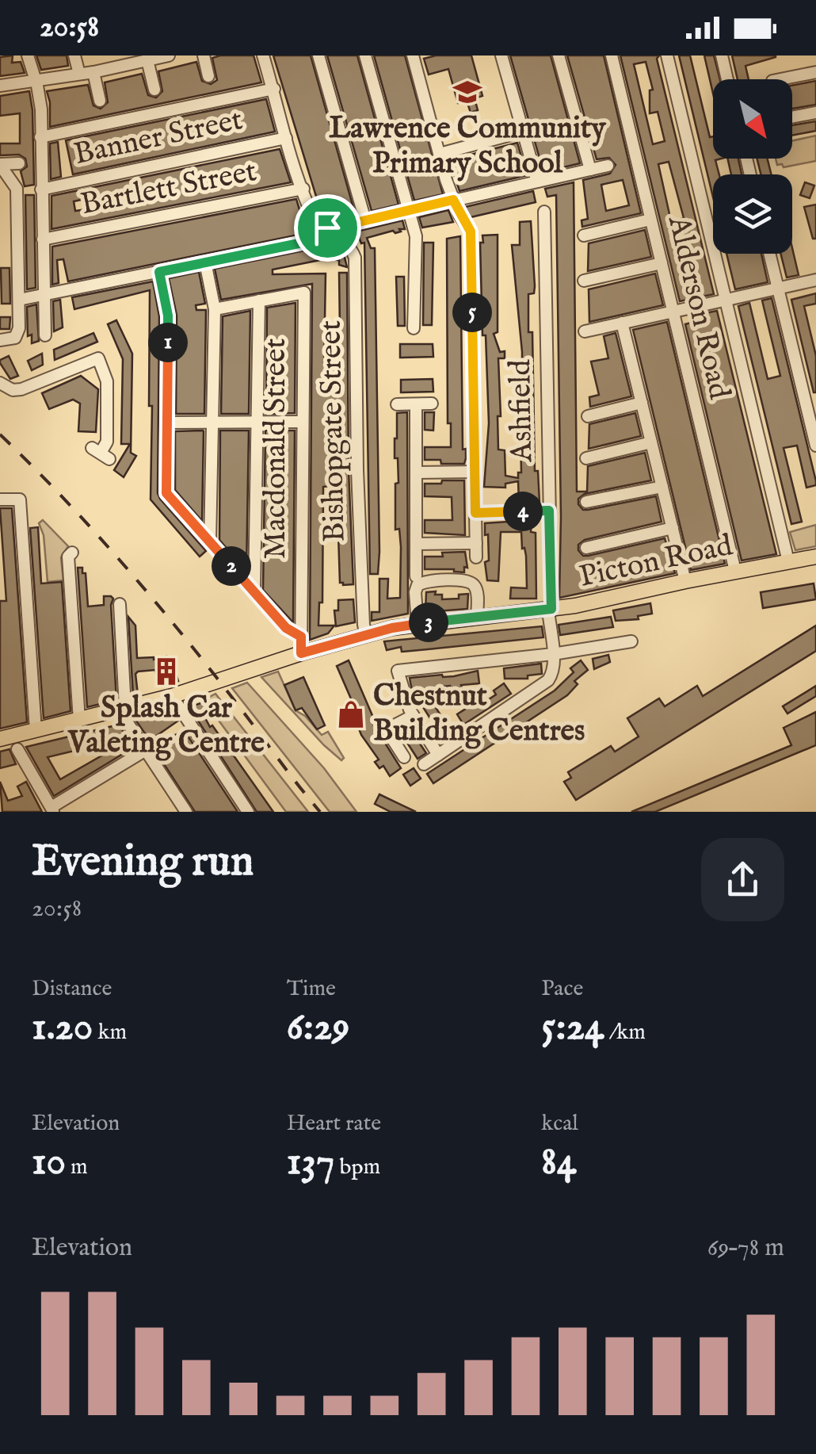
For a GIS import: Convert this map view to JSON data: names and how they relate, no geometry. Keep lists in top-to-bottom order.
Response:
{
  "streets": {
    "main road": ["Picton Road"],
    "street": [
      "Banner Street",
      "Bartlett Street",
      "Alderson Road",
      "Ashfield",
      "Bishopgate Street",
      "Macdonald Street"
    ]
  },
  "crossings": [
    ["Banner Street", "Bishopgate Street"],
    ["Bartlett Street", "Bishopgate Street"],
    ["Alderson Road", "Picton Road"],
    ["Ashfield", "Picton Road"],
    ["Bishopgate Street", "Picton Road"],
    ["Macdonald Street", "Picton Road"]
  ],
  "places": {
    "school or university": ["Lawrence Community Primary School"],
    "building": ["Splash Car Valeting Centre"],
    "shop": ["Chestnut Building Centres"]
  },
  "north": "bottom right",
  "page": {
    "status": "20:58",
    "pins": [
      "5",
      "1",
      "4",
      "2",
      "3"
    ],
    "heading": ["Evening run", "20:58"],
    "stats": [
      ["Distance", "1.20 km"],
      ["Time", "6:29"],
      ["Pace", "5:24 /km"],
      ["Elevation", "10 m"],
      ["Heart rate", "137 bpm"],
      ["kcal", "84"]
    ],
    "chart": ["Elevation", "69–78 m"]
  }
}
